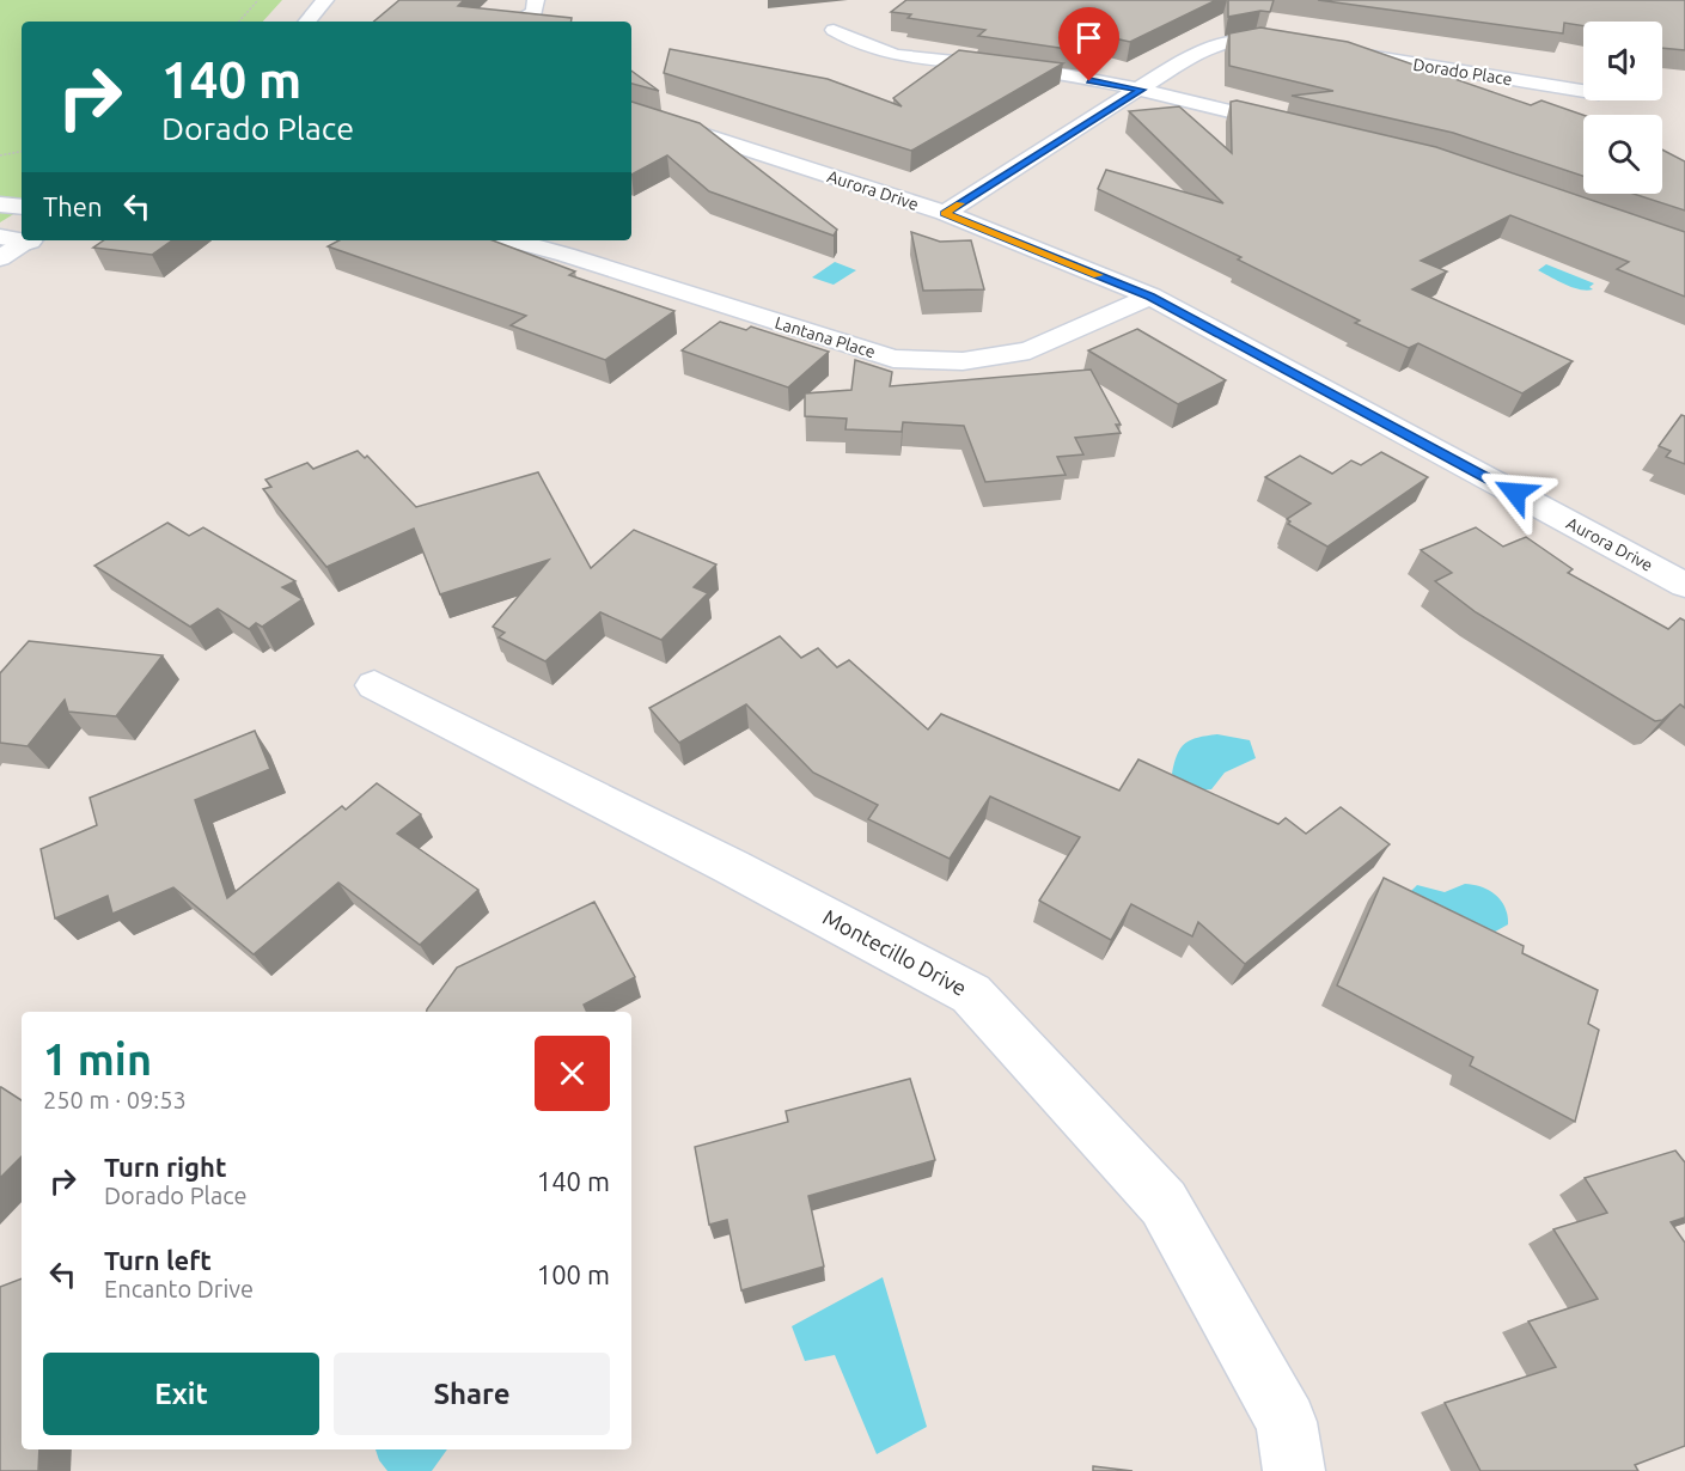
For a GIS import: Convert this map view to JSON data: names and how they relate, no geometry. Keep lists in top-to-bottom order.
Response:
{
  "streets": {
    "street": [
      "Dorado Place",
      "Aurora Drive",
      "Lantana Place",
      "Montecillo Drive"
    ]
  },
  "crossings": [
    ["Aurora Drive", "Lantana Place"]
  ],
  "page": {
    "turn": ["140 m", "Dorado Place"],
    "then": "Then",
    "heading": ["1 min", "250 m · 09:53"],
    "list": [
      {
        "name": "Turn right",
        "note": "Dorado Place",
        "value": "140 m"
      },
      {
        "name": "Turn left",
        "note": "Encanto Drive",
        "value": "100 m"
      }
    ],
    "buttons": ["Exit", "Share"]
  }
}
